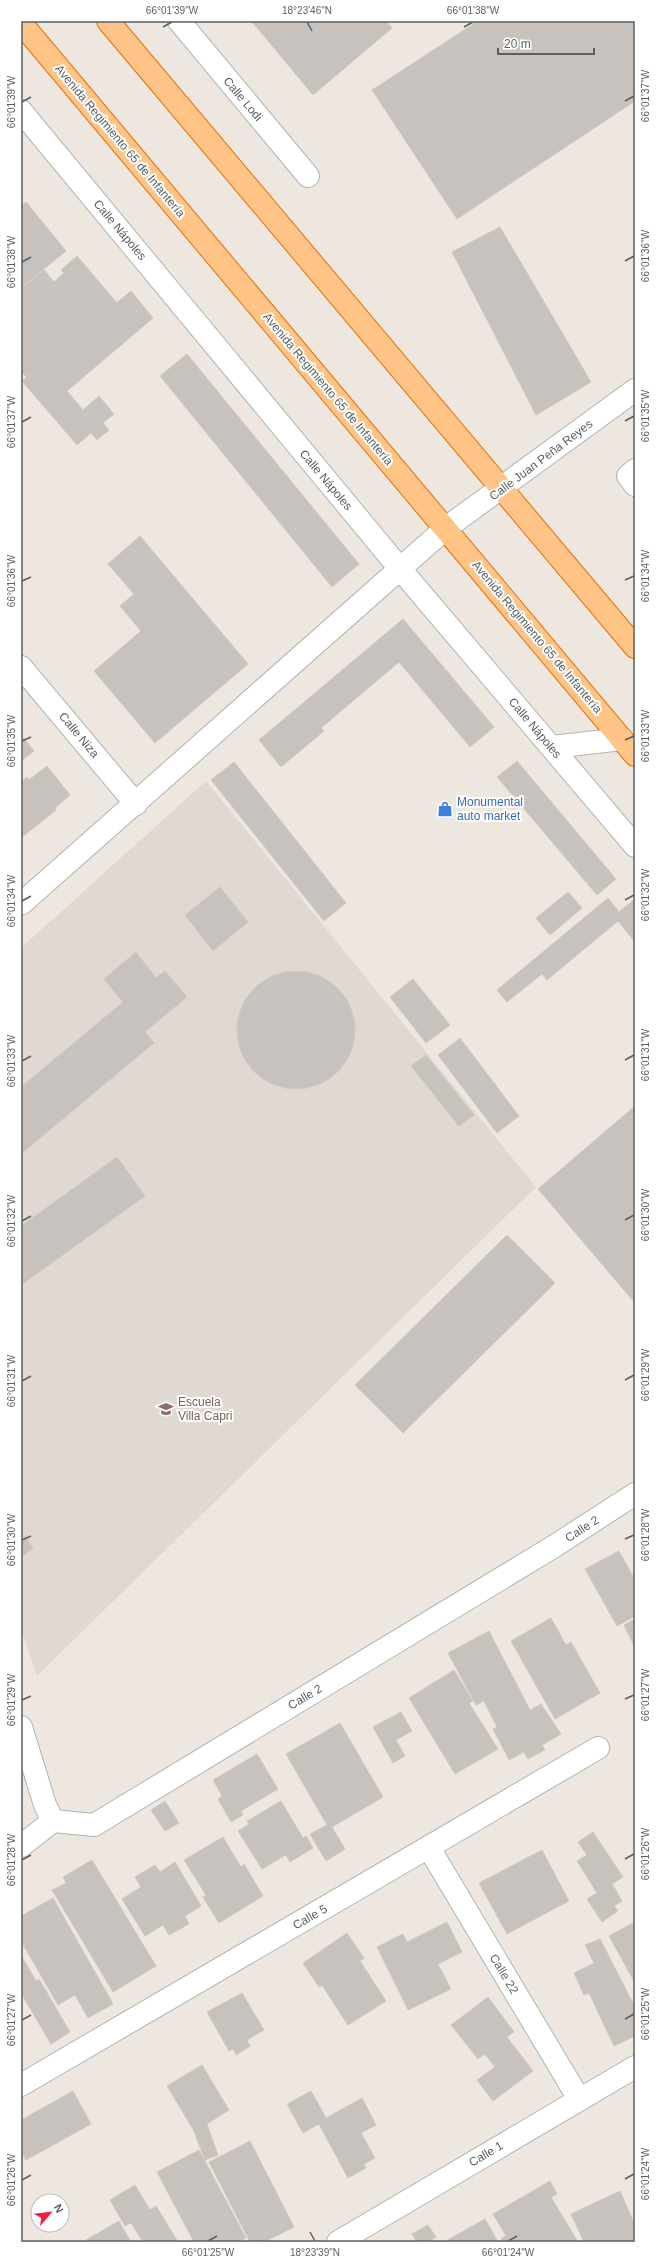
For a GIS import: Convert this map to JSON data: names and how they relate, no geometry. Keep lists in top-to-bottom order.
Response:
{
  "streets": {
    "highway": ["Avenida Regimiento 65 de Infantería"],
    "street": [
      "Calle Lodi",
      "Calle Nápoles",
      "Calle Juan Peña Reyes",
      "Calle Niza",
      "Calle 2",
      "Calle 5",
      "Calle 22",
      "Calle 1"
    ]
  },
  "crossings": [
    ["Avenida Regimiento 65 de Infantería", "Calle Juan Peña Reyes"],
    ["Calle Nápoles", "Calle Juan Peña Reyes"],
    ["Calle Juan Peña Reyes", "Calle Niza"],
    ["Calle 5", "Calle 22"],
    ["Calle 22", "Calle 1"]
  ],
  "places": {
    "shop": ["Monumental auto market"],
    "school or university": ["Escuela Villa Capri"]
  },
  "scale_bar": "20 m",
  "north": "top right",
  "coordinates": [
    "66°01'39\"W",
    "18°23'46\"N",
    "66°01'38\"W",
    "66°01'37\"W",
    "66°01'36\"W",
    "66°01'35\"W",
    "66°01'34\"W",
    "66°01'33\"W",
    "66°01'32\"W",
    "66°01'31\"W",
    "66°01'30\"W",
    "66°01'29\"W",
    "66°01'28\"W",
    "66°01'27\"W",
    "66°01'26\"W",
    "66°01'25\"W",
    "66°01'24\"W",
    "18°23'39\"N"
  ]
}
